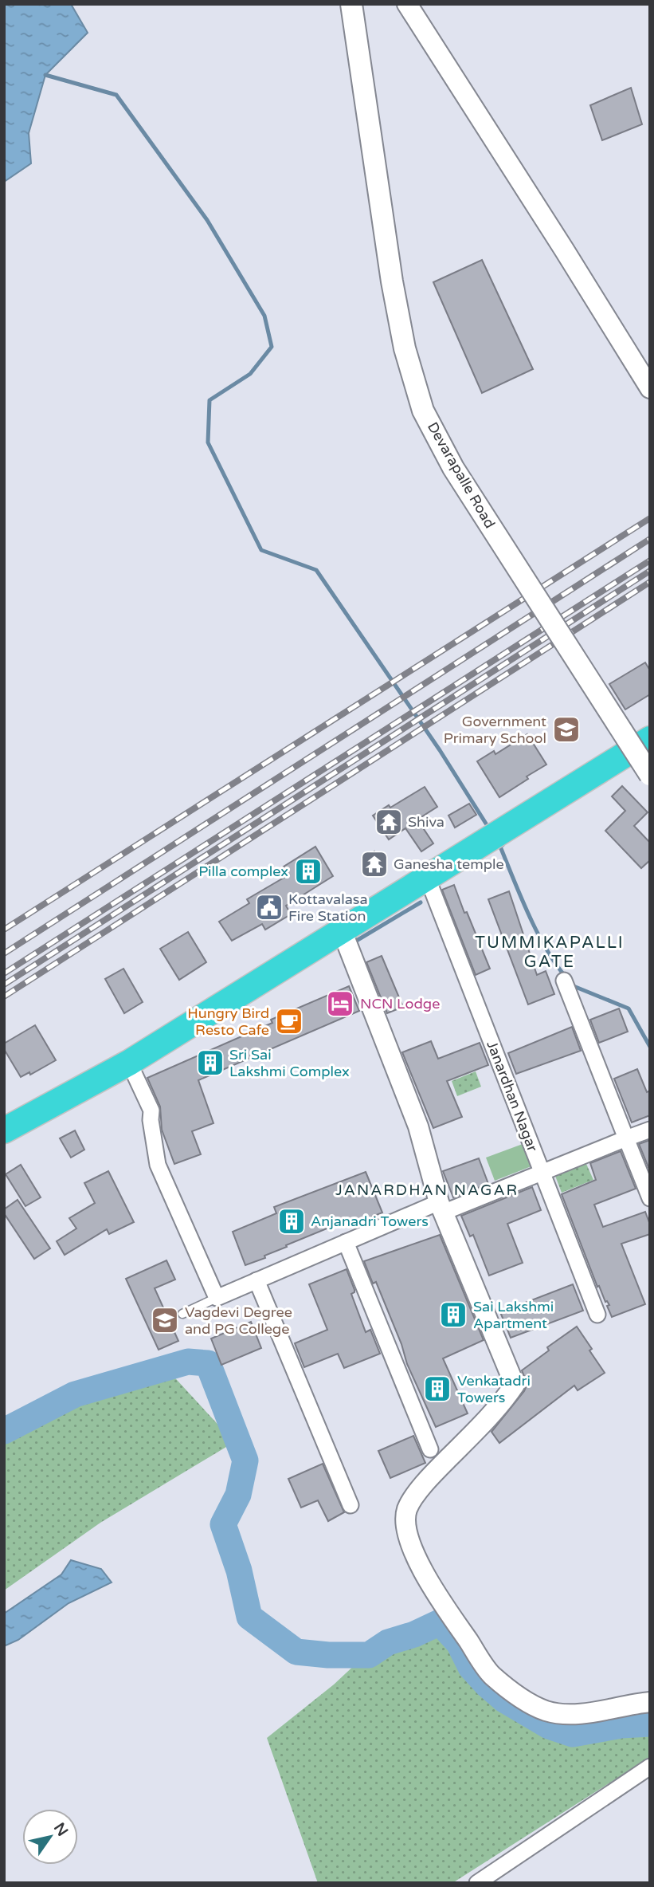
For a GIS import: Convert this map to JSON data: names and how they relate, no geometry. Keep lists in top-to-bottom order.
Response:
{
  "streets": {
    "main road": ["Devarapalle Road"],
    "street": ["Janardhan Nagar"]
  },
  "districts": ["TUMMIKAPALLI GATE", "JANARDHAN NAGAR"],
  "places": {
    "school or university": ["Government Primary School", "Vagdevi Degree and PG College"],
    "temple": ["Shiva", "Ganesha temple"],
    "building": [
      "Pilla complex",
      "Sri Sai Lakshmi Complex",
      "Anjanadri Towers",
      "Sai Lakshmi Apartment",
      "Venkatadri Towers"
    ],
    "public building": ["Kottavalasa Fire Station"],
    "hotel": ["NCN Lodge"],
    "cafe": ["Hungry Bird Resto Cafe"]
  },
  "north": "top right"
}
